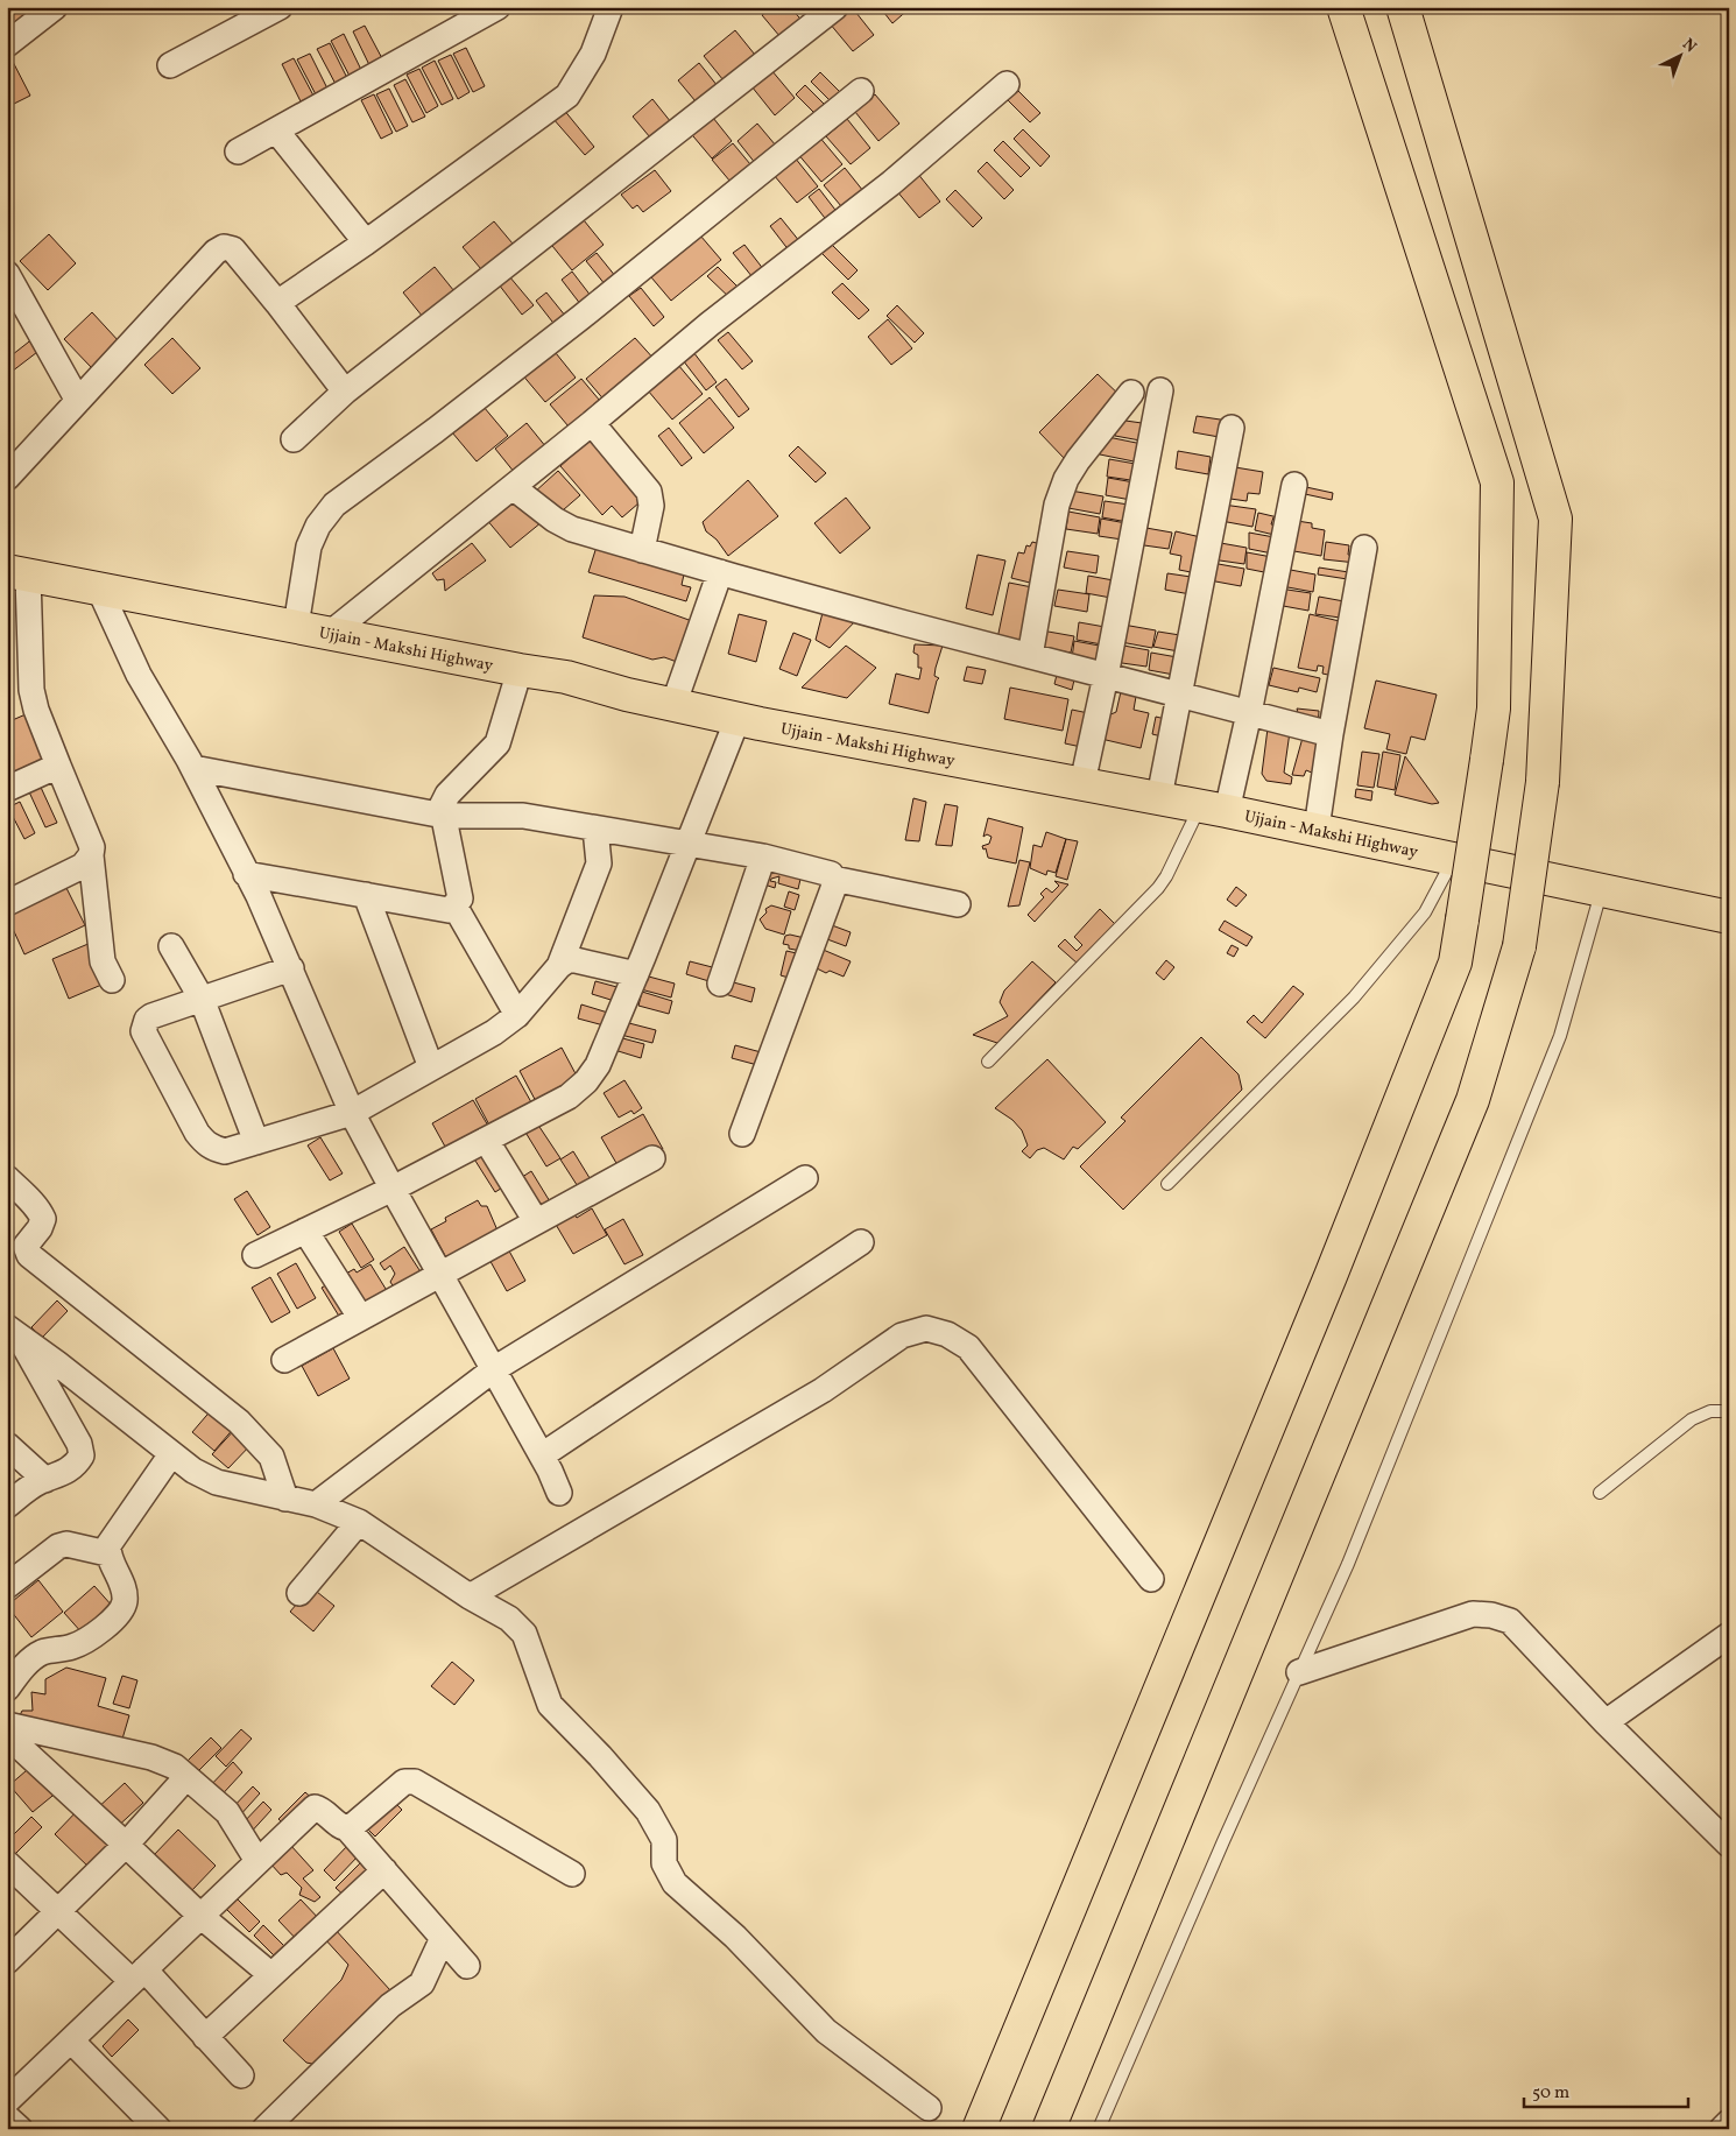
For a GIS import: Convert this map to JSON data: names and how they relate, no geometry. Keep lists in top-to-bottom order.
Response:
{
  "streets": {
    "main road": ["Ujjain - Makshi Highway"]
  },
  "scale_bar": "50 m",
  "north": "top right"
}
